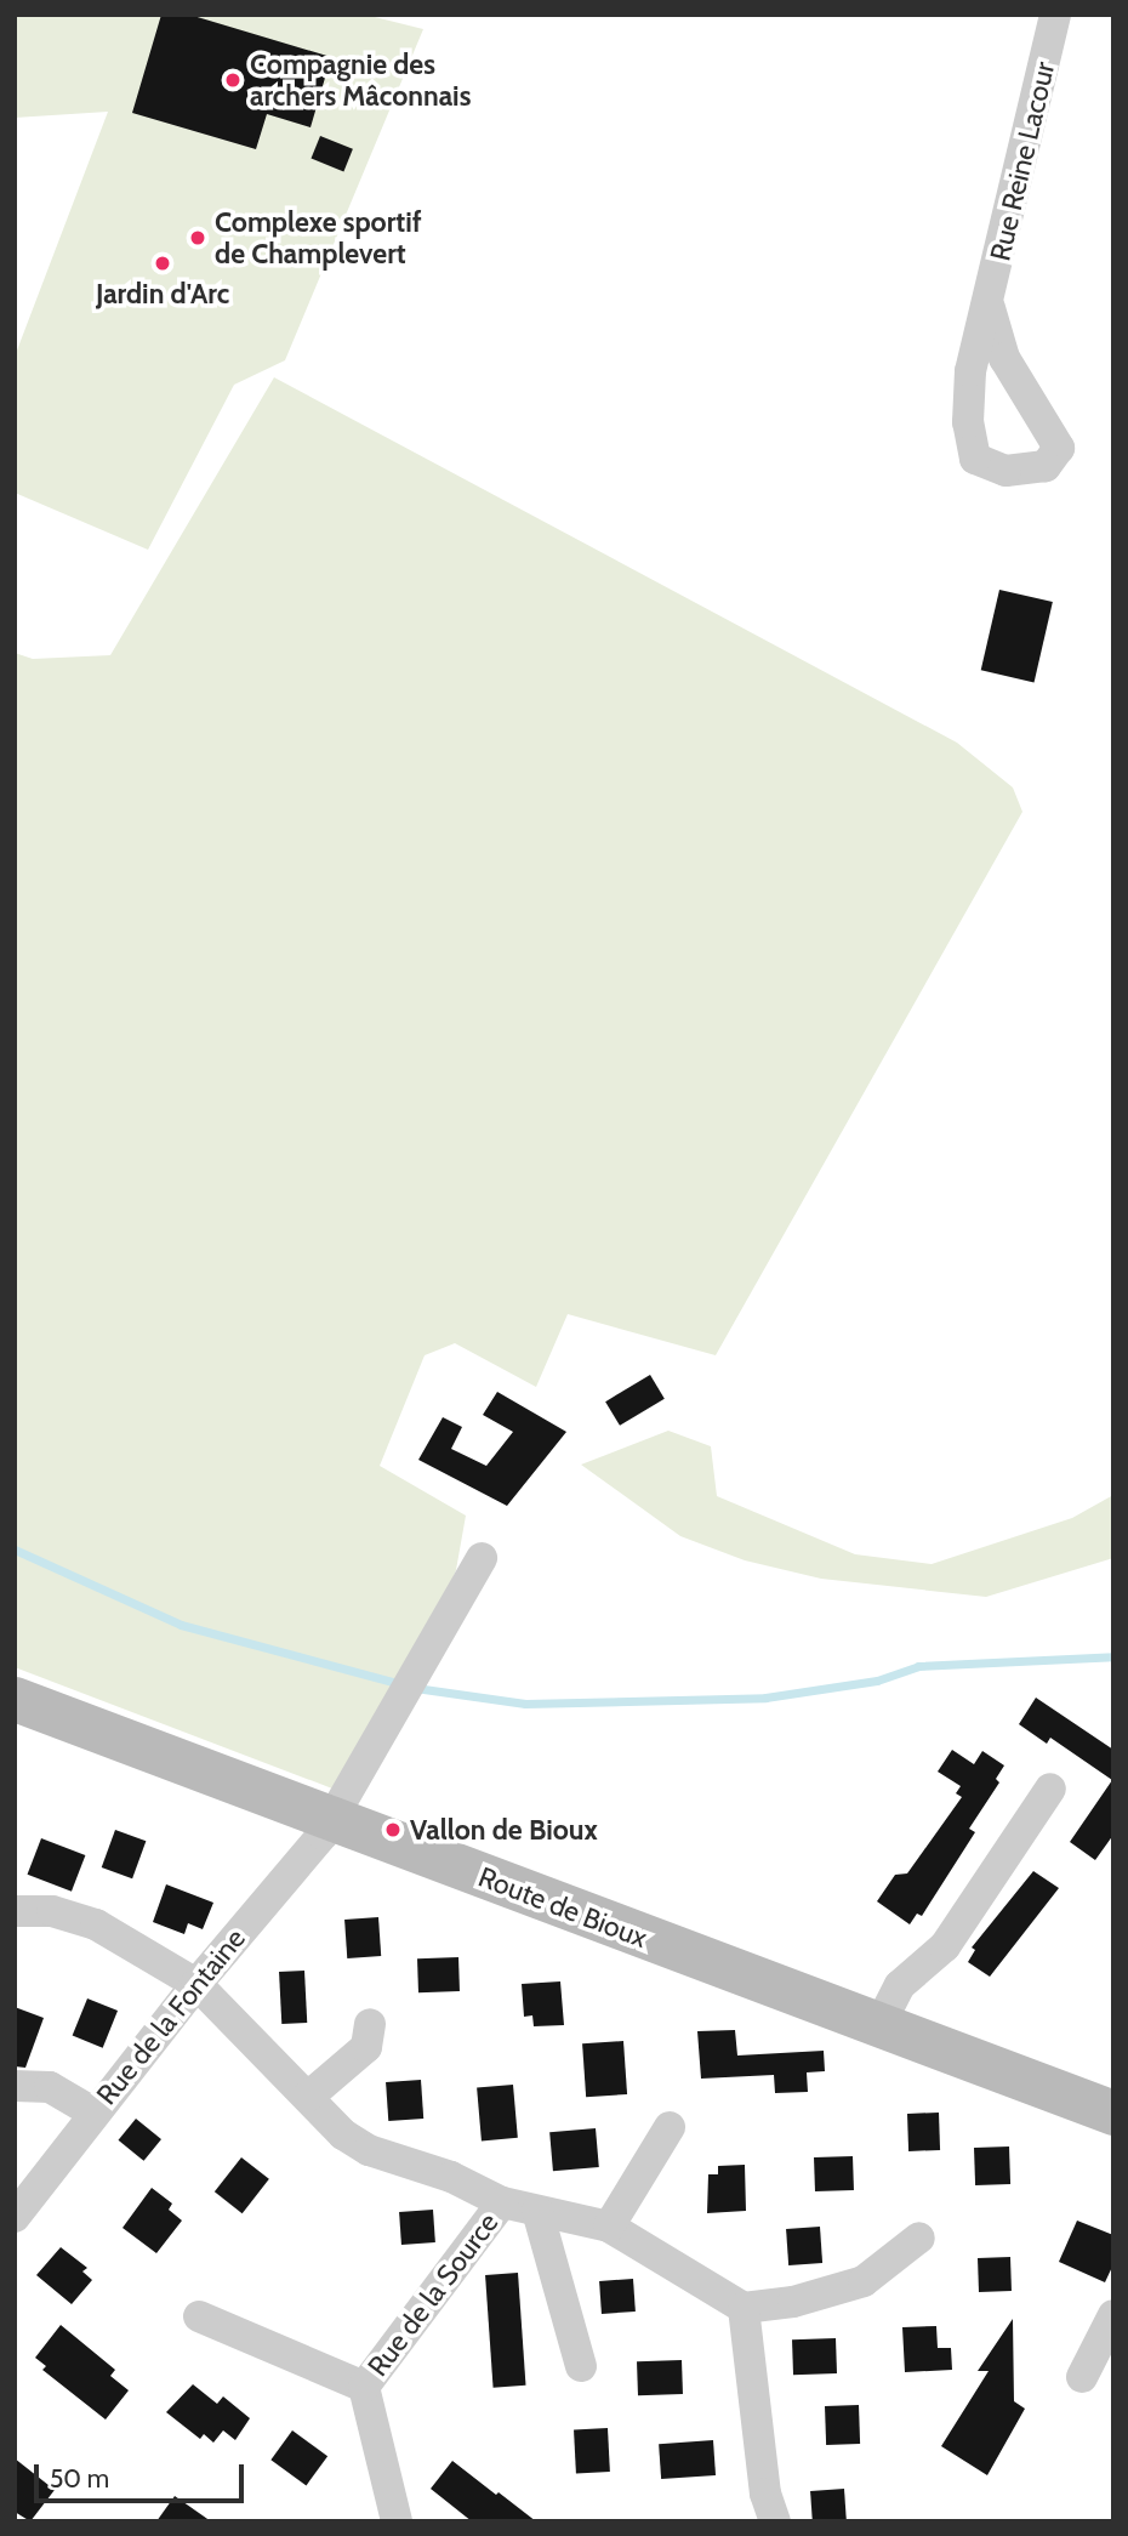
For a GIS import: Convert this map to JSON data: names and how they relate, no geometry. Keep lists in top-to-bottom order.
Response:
{
  "streets": {
    "main road": ["Route de Bioux"],
    "street": ["Rue Reine Lacour", "Rue de la Fontaine", "Rue de la Source"]
  },
  "crossings": [
    ["Route de Bioux", "Rue de la Fontaine"]
  ],
  "places": [
    "Compagnie des archers Mâconnais",
    "Complexe sportif de Champlevert",
    "Jardin d'Arc",
    "Vallon de Bioux"
  ],
  "scale_bar": "50 m"
}
